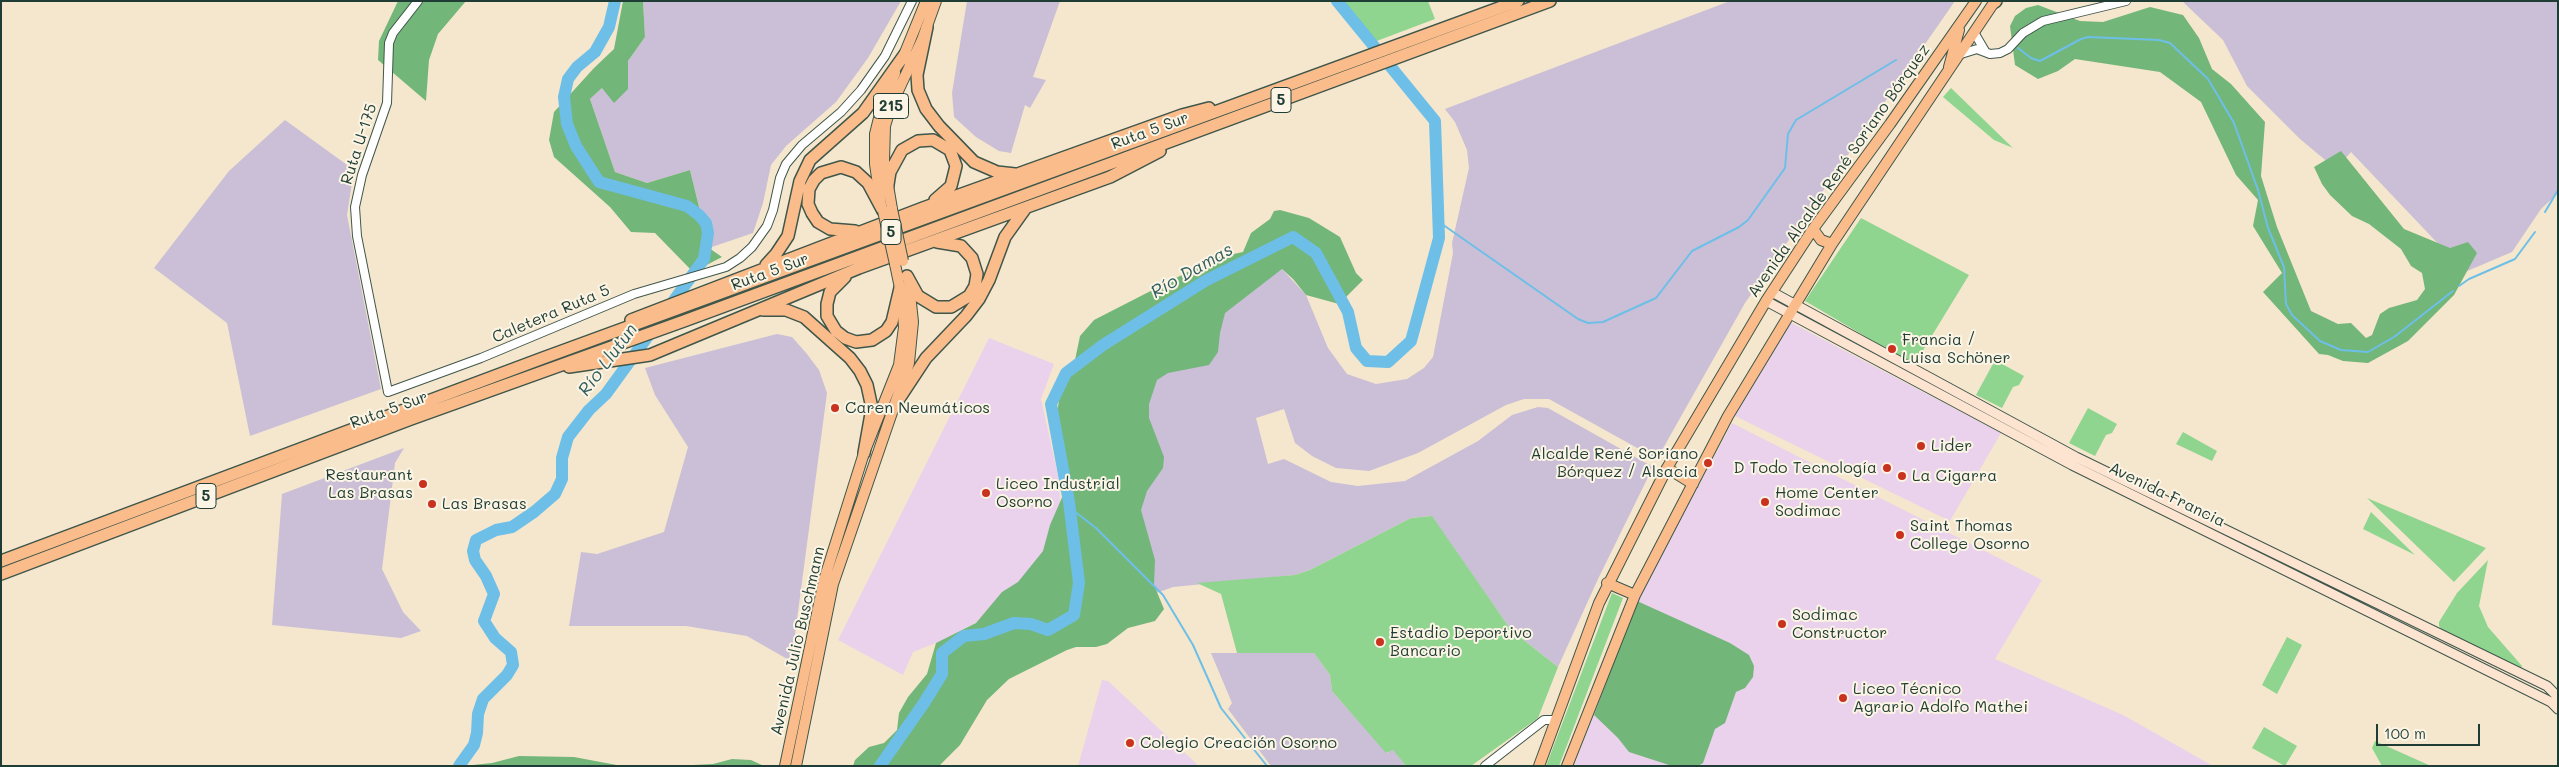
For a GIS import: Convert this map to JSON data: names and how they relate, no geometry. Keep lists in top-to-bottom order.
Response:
{
  "streets": {
    "highway": ["5", "Ruta 5 Sur"],
    "main road": [
      "215",
      "Avenida Alcalde René Soriano Bórquez",
      "Avenida Francia",
      "Avenida Julio Buschmann"
    ],
    "street": ["Ruta U-175", "Caletera Ruta 5"]
  },
  "crossings": [
    ["Ruta U-175", "Caletera Ruta 5"],
    ["Avenida Alcalde René Soriano Bórquez", "Avenida Francia"]
  ],
  "water": ["Río Damas", "Río Llutun"],
  "places": [
    "Francia / Luisa Schöner",
    "Caren Neumáticos",
    "Lider",
    "Alcalde René Soriano Bórquez / Alsacia",
    "D Todo Tecnología",
    "La Cigarra",
    "Restaurant Las Brasas",
    "Liceo Industrial Osorno",
    "Home Center Sodimac",
    "Las Brasas",
    "Saint Thomas College Osorno",
    "Sodimac Constructor",
    "Estadio Deportivo Bancario",
    "Liceo Técnico Agrario Adolfo Mathei",
    "Colegio Creación Osorno"
  ],
  "scale_bar": "100 m"
}
